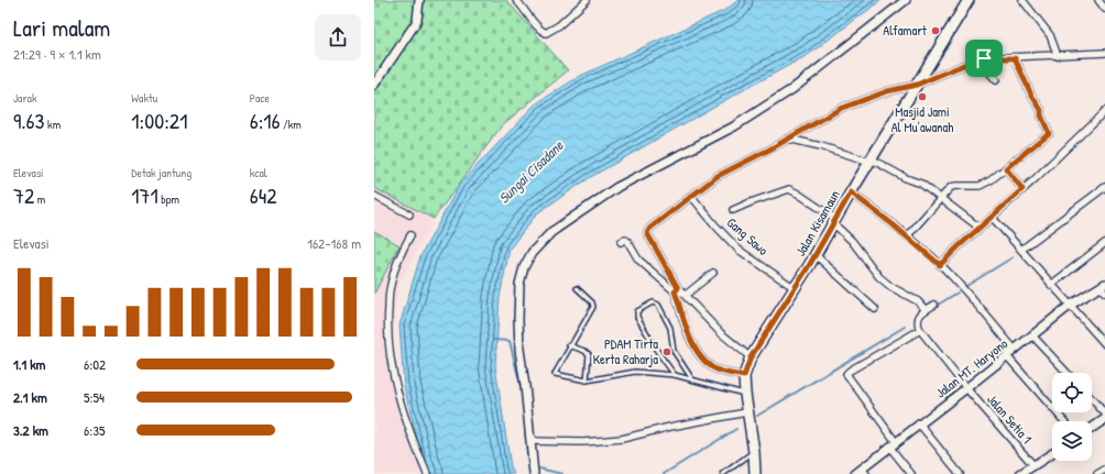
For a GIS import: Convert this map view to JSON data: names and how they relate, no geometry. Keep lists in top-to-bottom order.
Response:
{
  "streets": {
    "main road": ["Jalan Kisamaun"],
    "street": ["Gang Sawo", "Jalan MT. Haryono", "Jalan Setia 1"]
  },
  "crossings": [
    ["Jalan Kisamaun", "Gang Sawo"],
    ["Jalan MT. Haryono", "Jalan Setia 1"]
  ],
  "water": ["Sungai Cisadane"],
  "places": ["Alfamart", "Masjid Jami Al Mu’awanah", "PDAM Tirta Kerta Raharja"],
  "page": {
    "heading": ["Lari malam", "21:29 · 9 × 1.1 km"],
    "stats": [
      ["Jarak", "9.63 km"],
      ["Waktu", "1:00:21"],
      ["Pace", "6:16 /km"],
      ["Elevasi", "72 m"],
      ["Detak jantung", "171 bpm"],
      ["kcal", "642"]
    ],
    "chart": ["Elevasi", "162–168 m"],
    "list": [
      {
        "name": "1.1 km",
        "note": "6:02"
      },
      {
        "name": "2.1 km",
        "note": "5:54"
      },
      {
        "name": "3.2 km",
        "note": "6:35"
      }
    ]
  }
}
